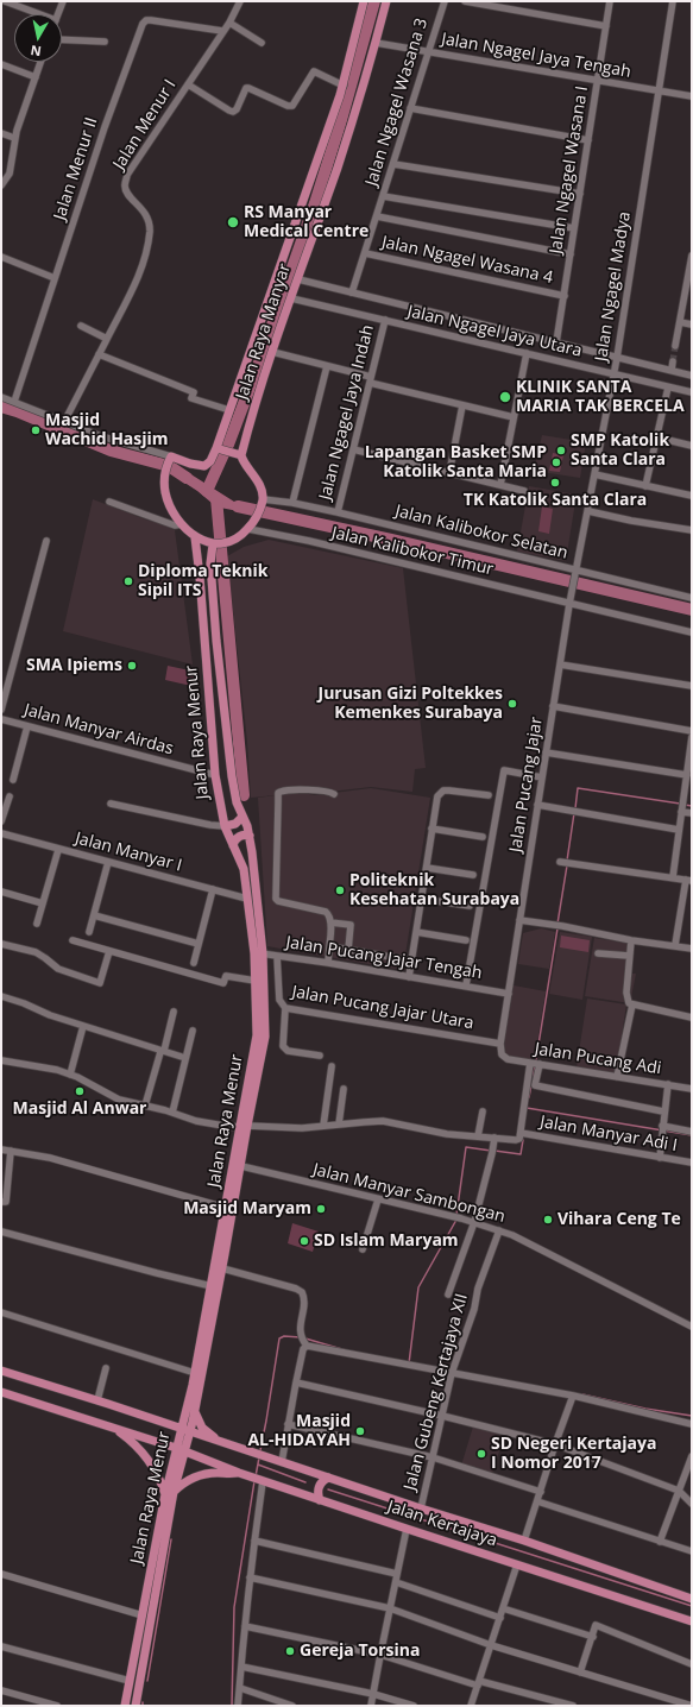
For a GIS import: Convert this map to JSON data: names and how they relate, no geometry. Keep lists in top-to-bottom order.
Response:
{
  "streets": {
    "main road": ["Jalan Raya Manyar", "Jalan Raya Menur", "Jalan Kertajaya"],
    "street": [
      "Jalan Ngagel Jaya Tengah",
      "Jalan Ngagel Wasana 3",
      "Jalan Menur I",
      "Jalan Menur II",
      "Jalan Ngagel Wasana I",
      "Jalan Ngagel Wasana 4",
      "Jalan Ngagel Madya",
      "Jalan Ngagel Jaya Utara",
      "Jalan Ngagel Jaya Indah",
      "Jalan Kalibokor Selatan",
      "Jalan Kalibokor Timur",
      "Jalan Manyar Airdas",
      "Jalan Pucang Jajar",
      "Jalan Manyar I",
      "Jalan Pucang Jajar Tengah",
      "Jalan Pucang Jajar Utara",
      "Jalan Pucang Adi",
      "Jalan Manyar Adi I",
      "Jalan Manyar Sambongan",
      "Jalan Gubeng Kertajaya XII"
    ]
  },
  "crossings": [
    ["Jalan Ngagel Jaya Tengah", "Jalan Ngagel Wasana 3"],
    ["Jalan Ngagel Jaya Tengah", "Jalan Ngagel Wasana I"],
    ["Jalan Ngagel Jaya Tengah", "Jalan Ngagel Madya"],
    ["Jalan Ngagel Jaya Tengah", "Jalan Raya Manyar"],
    ["Jalan Ngagel Wasana 3", "Jalan Ngagel Wasana 4"],
    ["Jalan Ngagel Wasana 3", "Jalan Ngagel Jaya Utara"],
    ["Jalan Menur I", "Jalan Menur II"],
    ["Jalan Ngagel Wasana I", "Jalan Ngagel Wasana 4"],
    ["Jalan Ngagel Wasana I", "Jalan Ngagel Jaya Utara"],
    ["Jalan Ngagel Madya", "Jalan Ngagel Jaya Utara"],
    ["Jalan Ngagel Madya", "Jalan Kalibokor Selatan"],
    ["Jalan Ngagel Madya", "Jalan Kalibokor Timur"],
    ["Jalan Ngagel Madya", "Jalan Pucang Jajar"],
    ["Jalan Raya Manyar", "Jalan Ngagel Jaya Utara"],
    ["Jalan Ngagel Jaya Utara", "Jalan Ngagel Jaya Indah"],
    ["Jalan Ngagel Jaya Indah", "Jalan Kalibokor Selatan"],
    ["Jalan Kalibokor Timur", "Jalan Pucang Jajar"],
    ["Jalan Manyar Airdas", "Jalan Raya Menur"],
    ["Jalan Raya Menur", "Jalan Manyar I"],
    ["Jalan Raya Menur", "Jalan Pucang Jajar Tengah"],
    ["Jalan Raya Menur", "Jalan Manyar Sambongan"],
    ["Jalan Raya Menur", "Jalan Kertajaya"],
    ["Jalan Pucang Jajar", "Jalan Pucang Jajar Tengah"],
    ["Jalan Pucang Jajar", "Jalan Pucang Jajar Utara"],
    ["Jalan Pucang Jajar", "Jalan Pucang Adi"],
    ["Jalan Pucang Jajar Tengah", "Jalan Pucang Jajar Utara"],
    ["Jalan Manyar Sambongan", "Jalan Gubeng Kertajaya XII"],
    ["Jalan Gubeng Kertajaya XII", "Jalan Kertajaya"]
  ],
  "places": [
    "RS Manyar Medical Centre",
    "KLINIK SANTA MARIA TAK BERCELA",
    "Masjid Wachid Hasjim",
    "SMP Katolik Santa Clara",
    "Lapangan Basket SMP Katolik Santa Maria",
    "TK Katolik Santa Clara",
    "Diploma Teknik Sipil ITS",
    "SMA Ipiems",
    "Jurusan Gizi Poltekkes Kemenkes Surabaya",
    "Politeknik Kesehatan Surabaya",
    "Masjid Al Anwar",
    "Masjid Maryam",
    "Vihara Ceng Te",
    "SD Islam Maryam",
    "Masjid AL-HIDAYAH",
    "SD Negeri Kertajaya I Nomor 2017",
    "Gereja Torsina"
  ],
  "north": "bottom"
}
